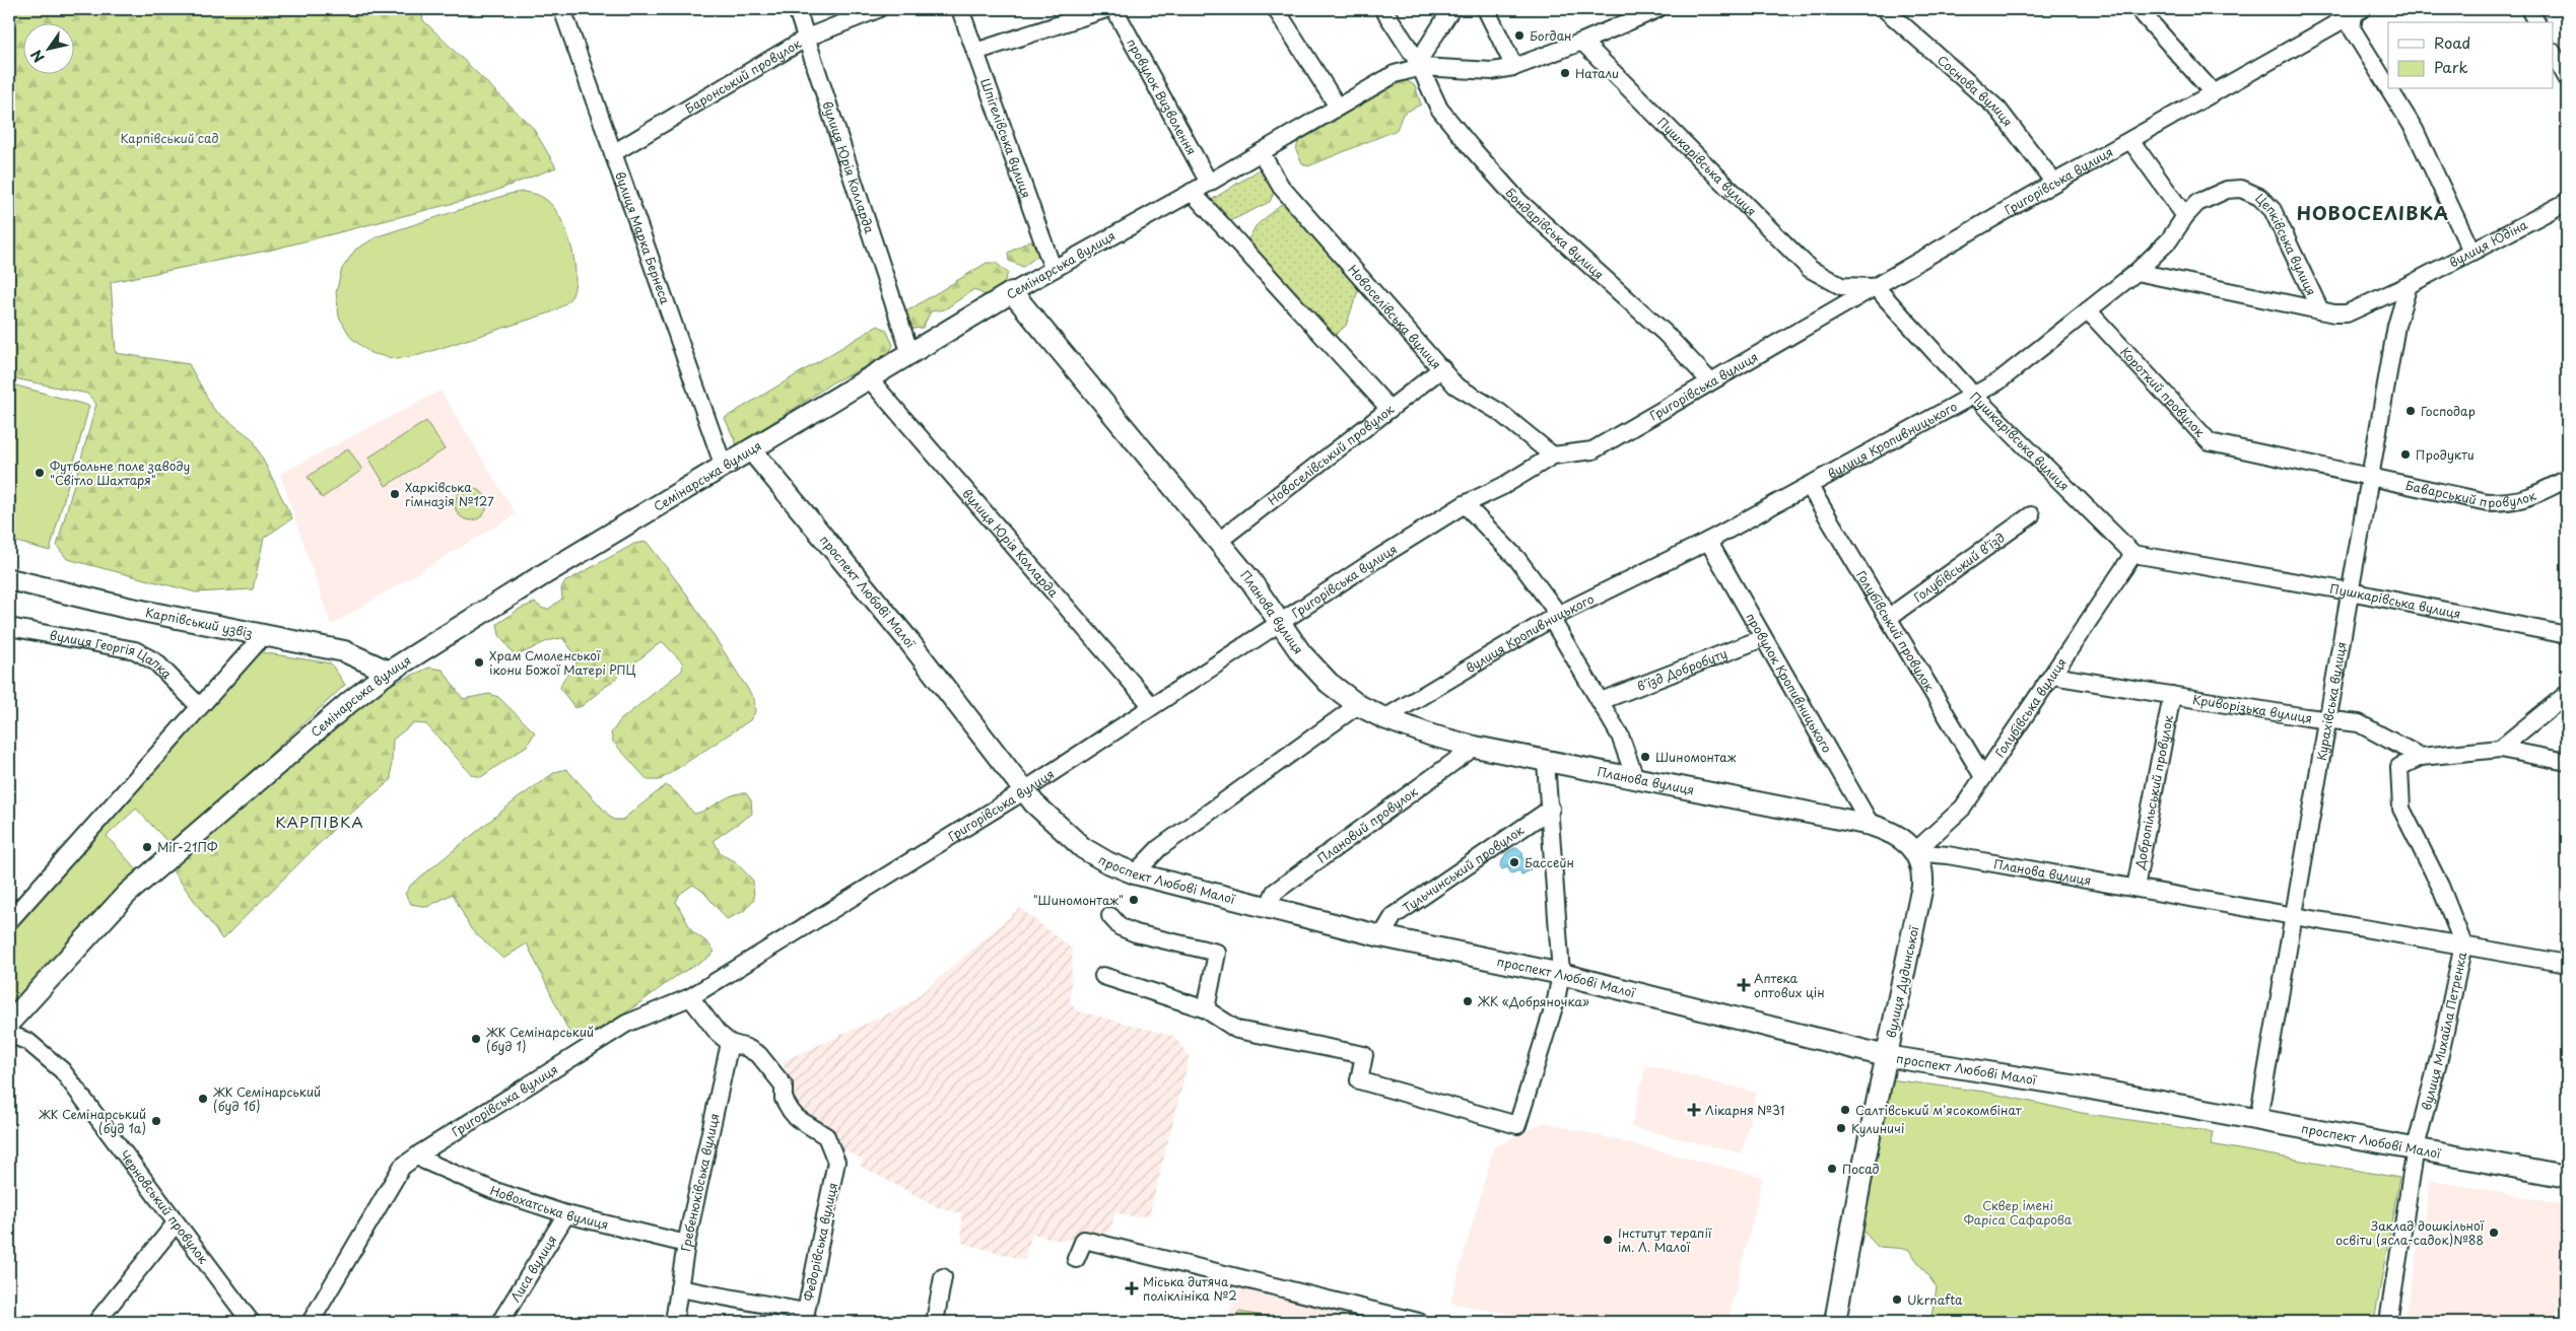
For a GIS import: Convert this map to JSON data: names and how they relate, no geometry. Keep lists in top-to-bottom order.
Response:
{
  "streets": {
    "main road": [
      "Семінарська вулиця",
      "проспект Любові Малої",
      "Планова вулиця",
      "Карпівський узвіз",
      "вулиця Дудинської"
    ],
    "street": [
      "Баронський провулок",
      "Соснова вулиця",
      "провулок Визволення",
      "Шпігелівська вулиця",
      "вулиця Юрія Колларда",
      "Пушкарівська вулиця",
      "Григорівська вулиця",
      "Бондарівська вулиця",
      "вулиця Марка Бернеса",
      "вулиця Юдіна",
      "Цепківська вулиця",
      "Новоселівська вулиця",
      "Короткий провулок",
      "вулиця Кропивницького",
      "Новоселівський провулок",
      "Баварський провулок",
      "Голубівський в’їзд",
      "Голубівський провулок",
      "вулиця Георгія Цапка",
      "в'їзд Добробуту",
      "провулок Кропивницького",
      "Курахівська вулиця",
      "Голубівська вулиця",
      "Криворізька вулиця",
      "Добропільський провулок",
      "Плановий провулок",
      "Тульчинський провулок",
      "вулиця Михайла Петренка",
      "Гребенюківська вулиця",
      "Новохатська вулиця",
      "Черновський провулок",
      "Федорівська вулиця",
      "Лиса вулиця"
    ]
  },
  "crossings": [
    ["Баронський провулок", "вулиця Юрія Колларда"],
    ["Баронський провулок", "вулиця Марка Бернеса"],
    ["Соснова вулиця", "Григорівська вулиця"],
    ["провулок Визволення", "Семінарська вулиця"],
    ["Шпігелівська вулиця", "Семінарська вулиця"],
    ["вулиця Юрія Колларда", "Григорівська вулиця"],
    ["вулиця Юрія Колларда", "Семінарська вулиця"],
    ["Пушкарівська вулиця", "Григорівська вулиця"],
    ["Пушкарівська вулиця", "Семінарська вулиця"],
    ["Пушкарівська вулиця", "вулиця Кропивницького"],
    ["Пушкарівська вулиця", "Курахівська вулиця"],
    ["Пушкарівська вулиця", "Голубівська вулиця"],
    ["Григорівська вулиця", "Бондарівська вулиця"],
    ["Григорівська вулиця", "Новоселівська вулиця"],
    ["Григорівська вулиця", "проспект Любові Малої"],
    ["Григорівська вулиця", "Планова вулиця"],
    ["Григорівська вулиця", "Новохатська вулиця"],
    ["Бондарівська вулиця", "Семінарська вулиця"],
    ["вулиця Марка Бернеса", "Семінарська вулиця"],
    ["вулиця Юдіна", "Курахівська вулиця"],
    ["Цепківська вулиця", "вулиця Кропивницького"],
    ["Семінарська вулиця", "Новоселівська вулиця"],
    ["Семінарська вулиця", "проспект Любові Малої"],
    ["Семінарська вулиця", "Планова вулиця"],
    ["Семінарська вулиця", "Карпівський узвіз"],
    ["Новоселівська вулиця", "Новоселівський провулок"],
    ["Короткий провулок", "вулиця Кропивницького"],
    ["Короткий провулок", "Баварський провулок"],
    ["Короткий провулок", "Курахівська вулиця"],
    ["вулиця Кропивницького", "Планова вулиця"],
    ["вулиця Кропивницького", "Голубівський провулок"],
    ["вулиця Кропивницького", "провулок Кропивницького"],
    ["Новоселівський провулок", "Планова вулиця"],
    ["Баварський провулок", "Курахівська вулиця"],
    ["Голубівський в’їзд", "Голубівський провулок"],
    ["проспект Любові Малої", "Курахівська вулиця"],
    ["проспект Любові Малої", "Плановий провулок"],
    ["проспект Любові Малої", "Тульчинський провулок"],
    ["проспект Любові Малої", "вулиця Дудинської"],
    ["проспект Любові Малої", "вулиця Михайла Петренка"],
    ["Планова вулиця", "провулок Кропивницького"],
    ["Планова вулиця", "Курахівська вулиця"],
    ["Планова вулиця", "Голубівська вулиця"],
    ["Планова вулиця", "Добропільський провулок"],
    ["Планова вулиця", "Плановий провулок"],
    ["Планова вулиця", "вулиця Дудинської"],
    ["Планова вулиця", "вулиця Михайла Петренка"],
    ["Голубівський провулок", "Голубівська вулиця"],
    ["в'їзд Добробуту", "провулок Кропивницького"],
    ["Курахівська вулиця", "Криворізька вулиця"],
    ["Голубівська вулиця", "Криворізька вулиця"],
    ["Голубівська вулиця", "вулиця Дудинської"],
    ["Криворізька вулиця", "Добропільський провулок"],
    ["Криворізька вулиця", "вулиця Михайла Петренка"],
    ["Гребенюківська вулиця", "Новохатська вулиця"],
    ["Гребенюківська вулиця", "Федорівська вулиця"],
    ["Новохатська вулиця", "Лиса вулиця"]
  ],
  "districts": ["НОВОСЕЛІВКА", "КАРПІВКА"],
  "parks": ["Карпівський сад", "Сквер імені Фаріса Сафарова"],
  "places": {
    "other": [
      "Богдан",
      "Натали",
      "Господар",
      "Продукти",
      "Футбольне поле заводу \"Світло Шахтаря\"",
      "Харківська гімназія №127",
      "Храм Смоленської ікони Божої Матері РПЦ",
      "Шиномонтаж",
      "МіГ-21ПФ",
      "Бассейн",
      "\"Шиномонтаж\"",
      "ЖК «Добряночка»",
      "ЖК Семінарський (буд 1)",
      "ЖК Семінарський (буд 1б)",
      "Салтівський м'ясокомбінат",
      "ЖК Семінарський (буд 1а)",
      "Кулиничі",
      "Посад",
      "Заклад дошкільної освіти (ясла-садок)№88",
      "Інститут терапії ім. Л. Малої",
      "Ukrnafta"
    ],
    "health": ["Аптека оптових цін", "Лікарня №31", "Міська дитяча поліклініка №2"]
  },
  "legend": ["Road", "Park"],
  "north": "bottom left"
}
